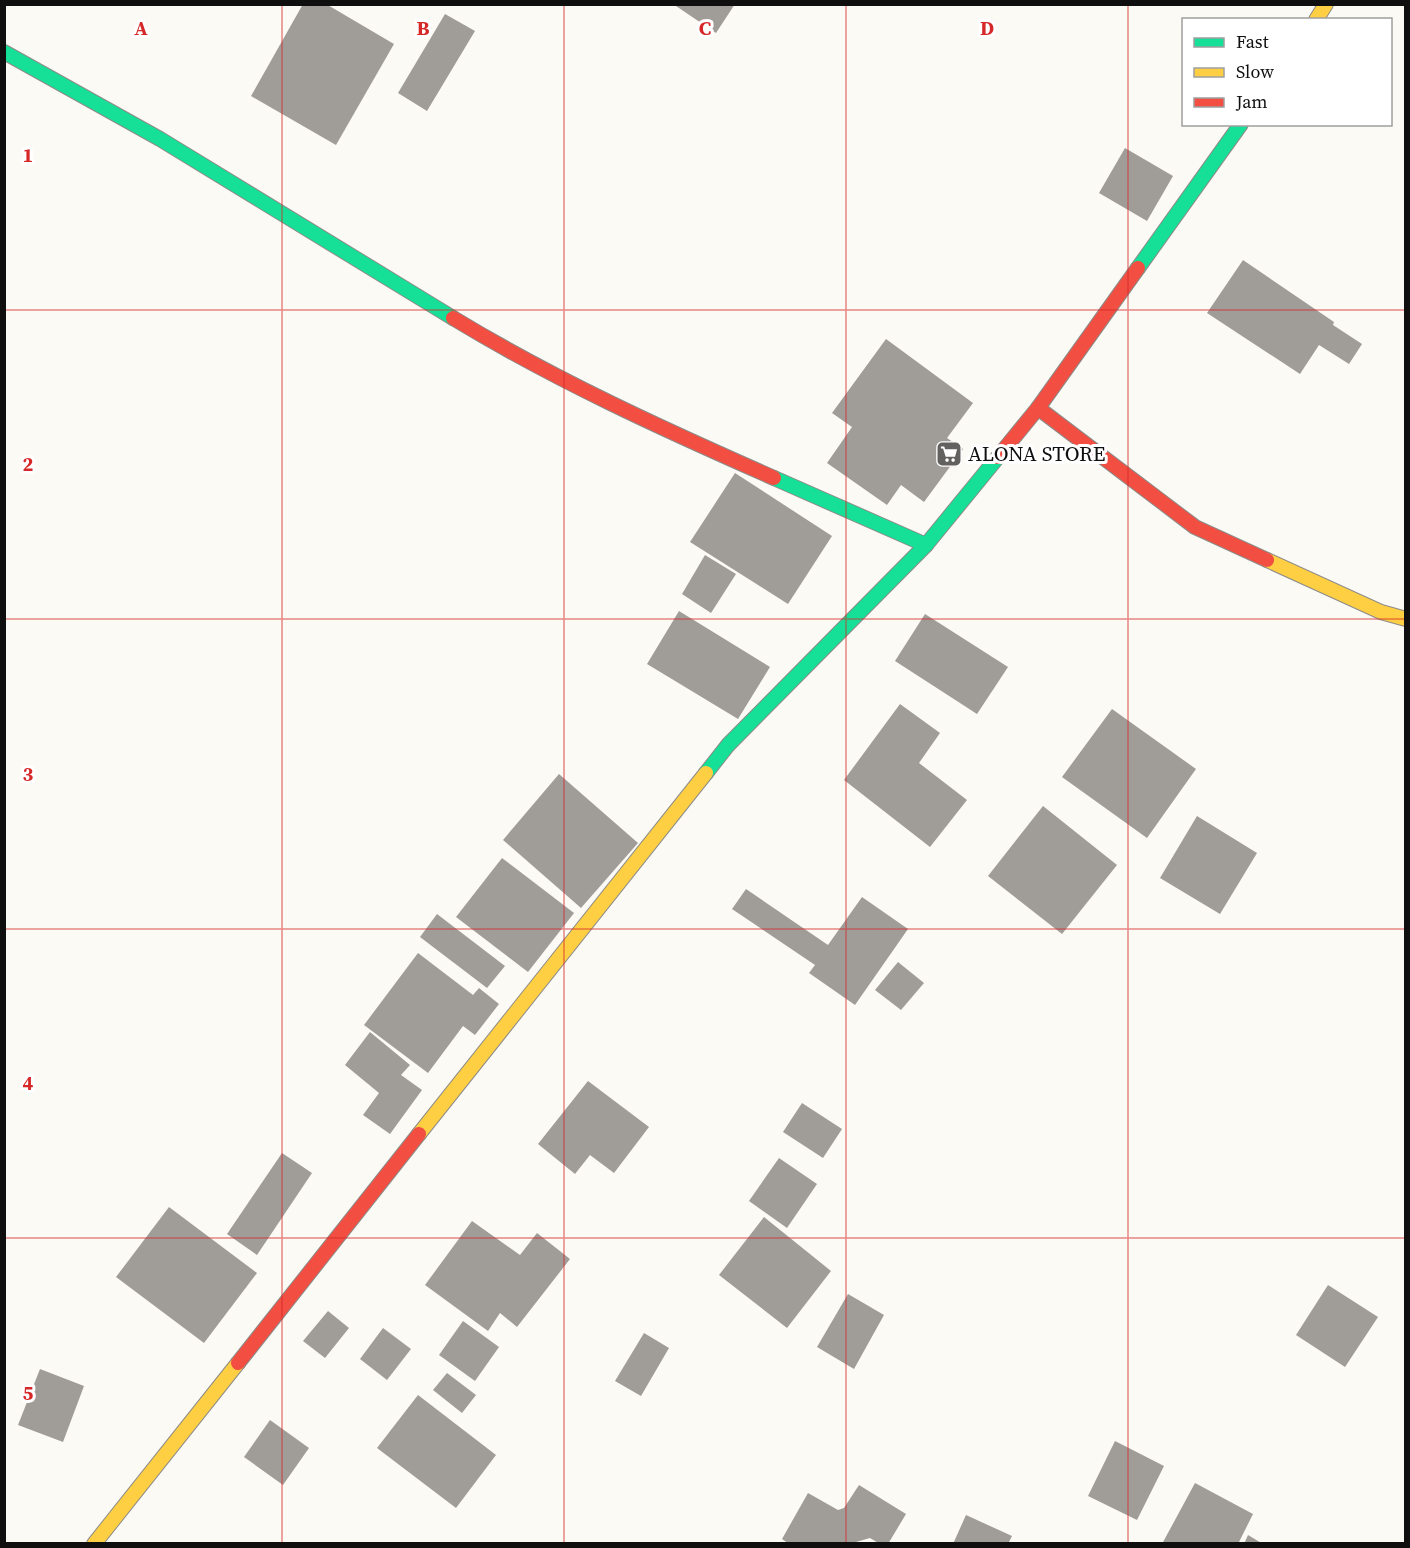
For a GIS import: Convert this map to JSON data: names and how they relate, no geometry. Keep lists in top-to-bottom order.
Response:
{
  "places": {
    "supermarket": ["ALONA STORE"]
  },
  "legend": ["Fast", "Slow", "Jam"],
  "grid": {
    "columns": [
      "A",
      "B",
      "C",
      "D"
    ],
    "rows": [
      "1",
      "2",
      "3",
      "4",
      "5"
    ]
  }
}
